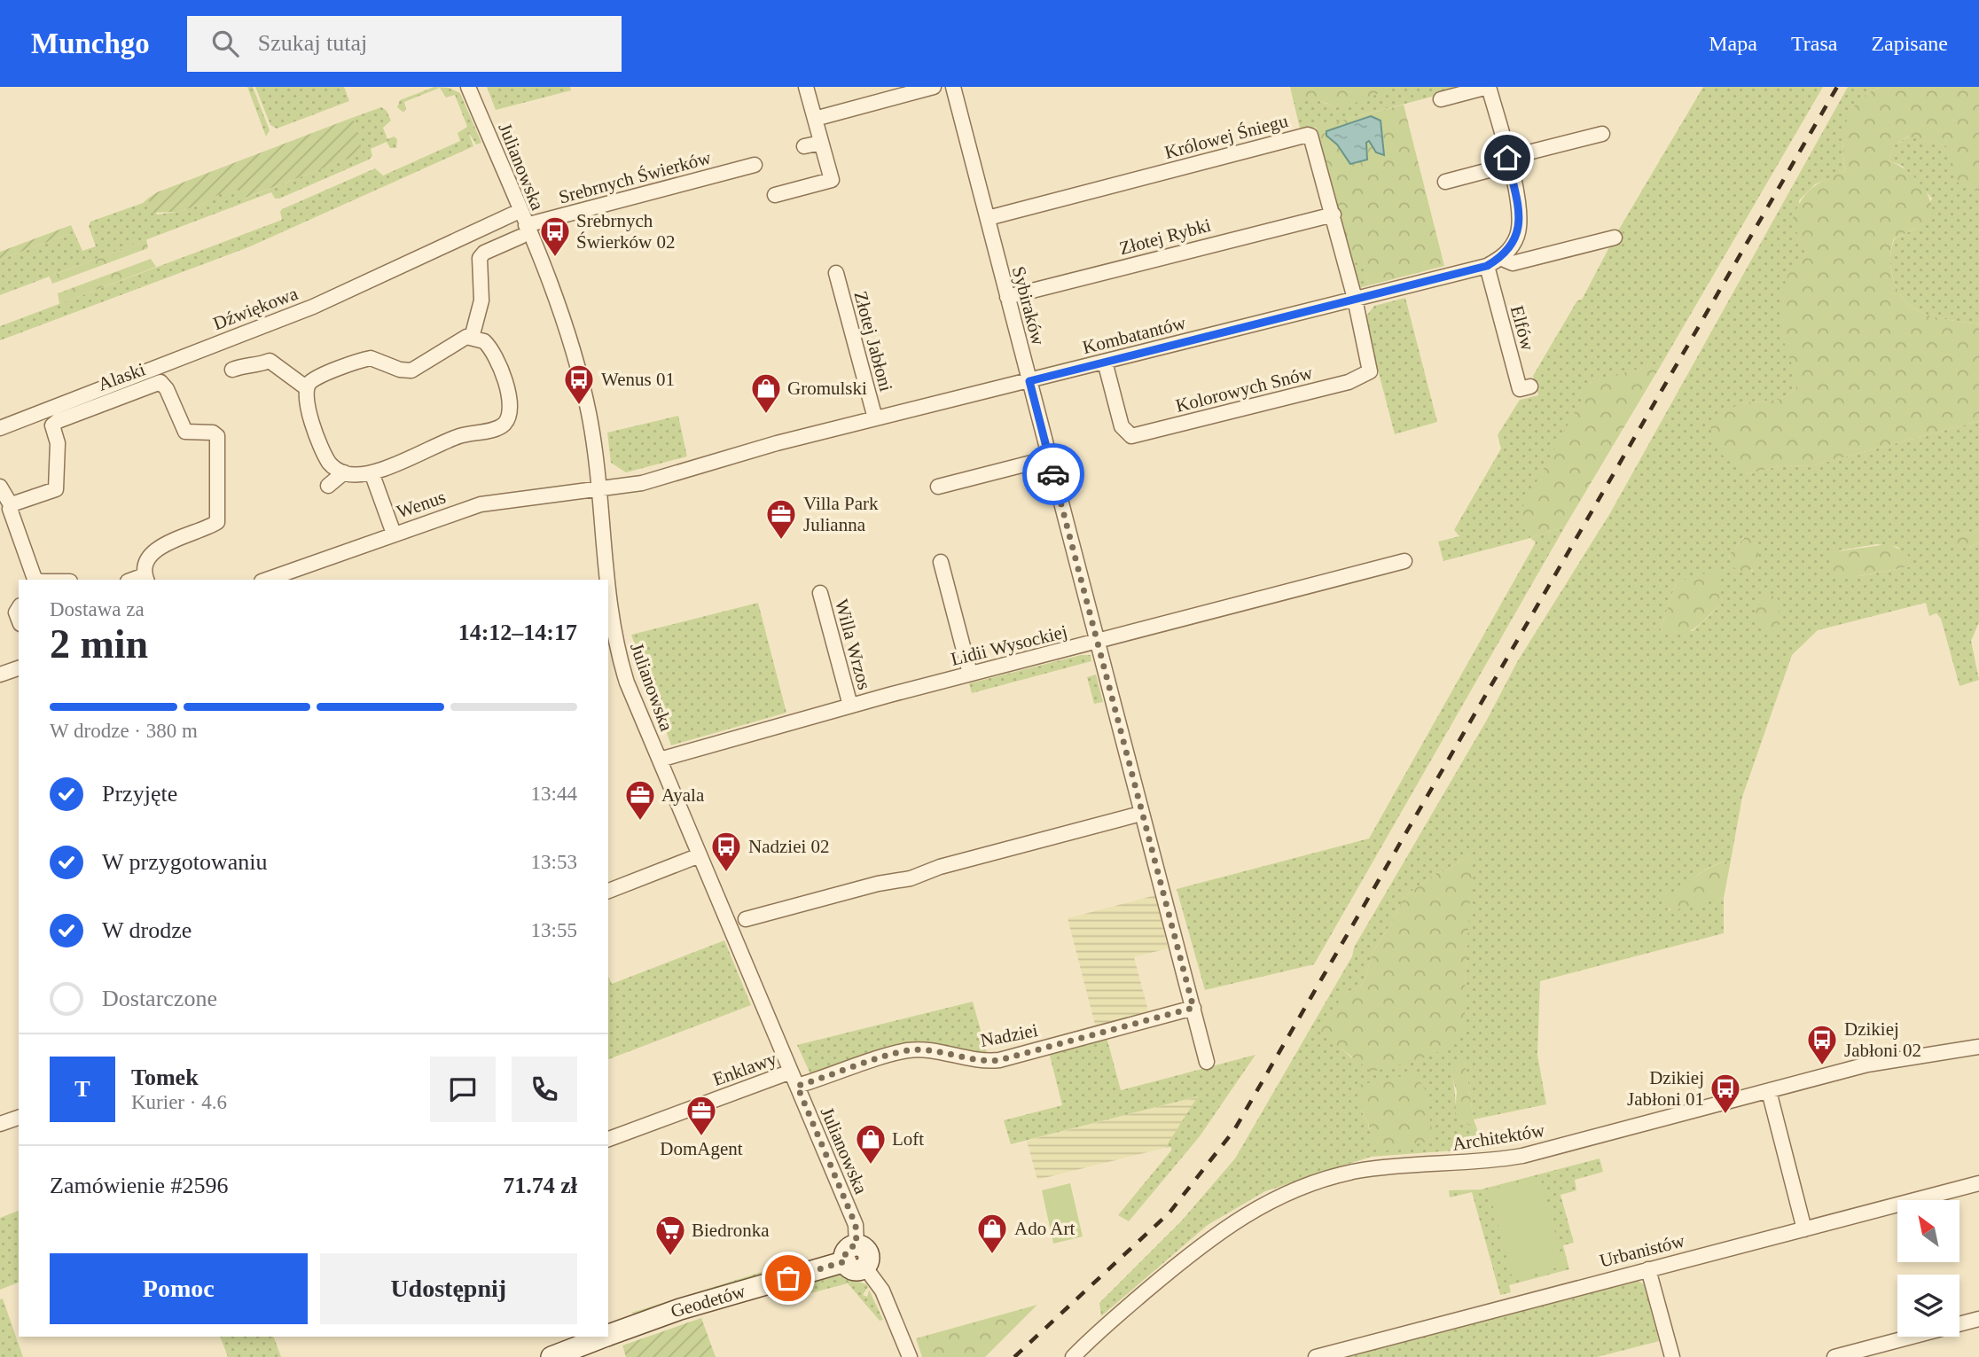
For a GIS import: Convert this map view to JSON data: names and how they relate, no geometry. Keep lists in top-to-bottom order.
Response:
{
  "streets": {
    "street": [
      "Królowej Śniegu",
      "Julianowska",
      "Srebrnych Świerków",
      "Złotej Rybki",
      "Sybiraków",
      "Dźwiękowa",
      "Elfów",
      "Kombatantów",
      "Złotej Jabłoni",
      "Alaski",
      "Kolorowych Snów",
      "Wenus",
      "Willa Wrzos",
      "Lidii Wysockiej",
      "Nadziei",
      "Enklawy",
      "Architektów",
      "Urbanistów",
      "Geodetów"
    ]
  },
  "crossings": [
    ["Królowej Śniegu", "Złotej Rybki"],
    ["Królowej Śniegu", "Sybiraków"],
    ["Królowej Śniegu", "Kombatantów"],
    ["Królowej Śniegu", "Kolorowych Snów"],
    ["Julianowska", "Srebrnych Świerków"],
    ["Julianowska", "Dźwiękowa"],
    ["Julianowska", "Kombatantów"],
    ["Julianowska", "Wenus"],
    ["Julianowska", "Lidii Wysockiej"],
    ["Julianowska", "Nadziei"],
    ["Julianowska", "Enklawy"],
    ["Julianowska", "Geodetów"],
    ["Złotej Rybki", "Sybiraków"],
    ["Sybiraków", "Kombatantów"],
    ["Sybiraków", "Lidii Wysockiej"],
    ["Elfów", "Kombatantów"],
    ["Kombatantów", "Złotej Jabłoni"],
    ["Kombatantów", "Kolorowych Snów"],
    ["Kombatantów", "Wenus"],
    ["Willa Wrzos", "Lidii Wysockiej"]
  ],
  "places": {
    "bus stop": [
      "Srebrnych Świerków 02",
      "Wenus 01",
      "Nadziei 02",
      "Dzikiej Jabłoni 02",
      "Dzikiej Jabłoni 01"
    ],
    "shop": ["Gromulski", "Loft", "Ado Art"],
    "office": ["Villa Park Julianna", "Ayala", "DomAgent"],
    "supermarket": ["Biedronka"]
  },
  "north": "top left",
  "page": {
    "header": "Munchgo",
    "search": "Szukaj tutaj",
    "nav": ["Mapa", "Trasa", "Zapisane"],
    "heading": ["2 min", "Dostawa za", "14:12–14:17"],
    "panel": [
      "Tomek",
      "Kurier · 4.6",
      "Zamówienie #2596",
      "71.74 zł"
    ],
    "bar": "W drodze · 380 m",
    "list": [
      ["Przyjęte", "13:44"],
      ["W przygotowaniu", "13:53"],
      ["W drodze", "13:55"],
      "Dostarczone"
    ],
    "round": "T",
    "buttons": ["Pomoc", "Udostępnij"]
  }
}
